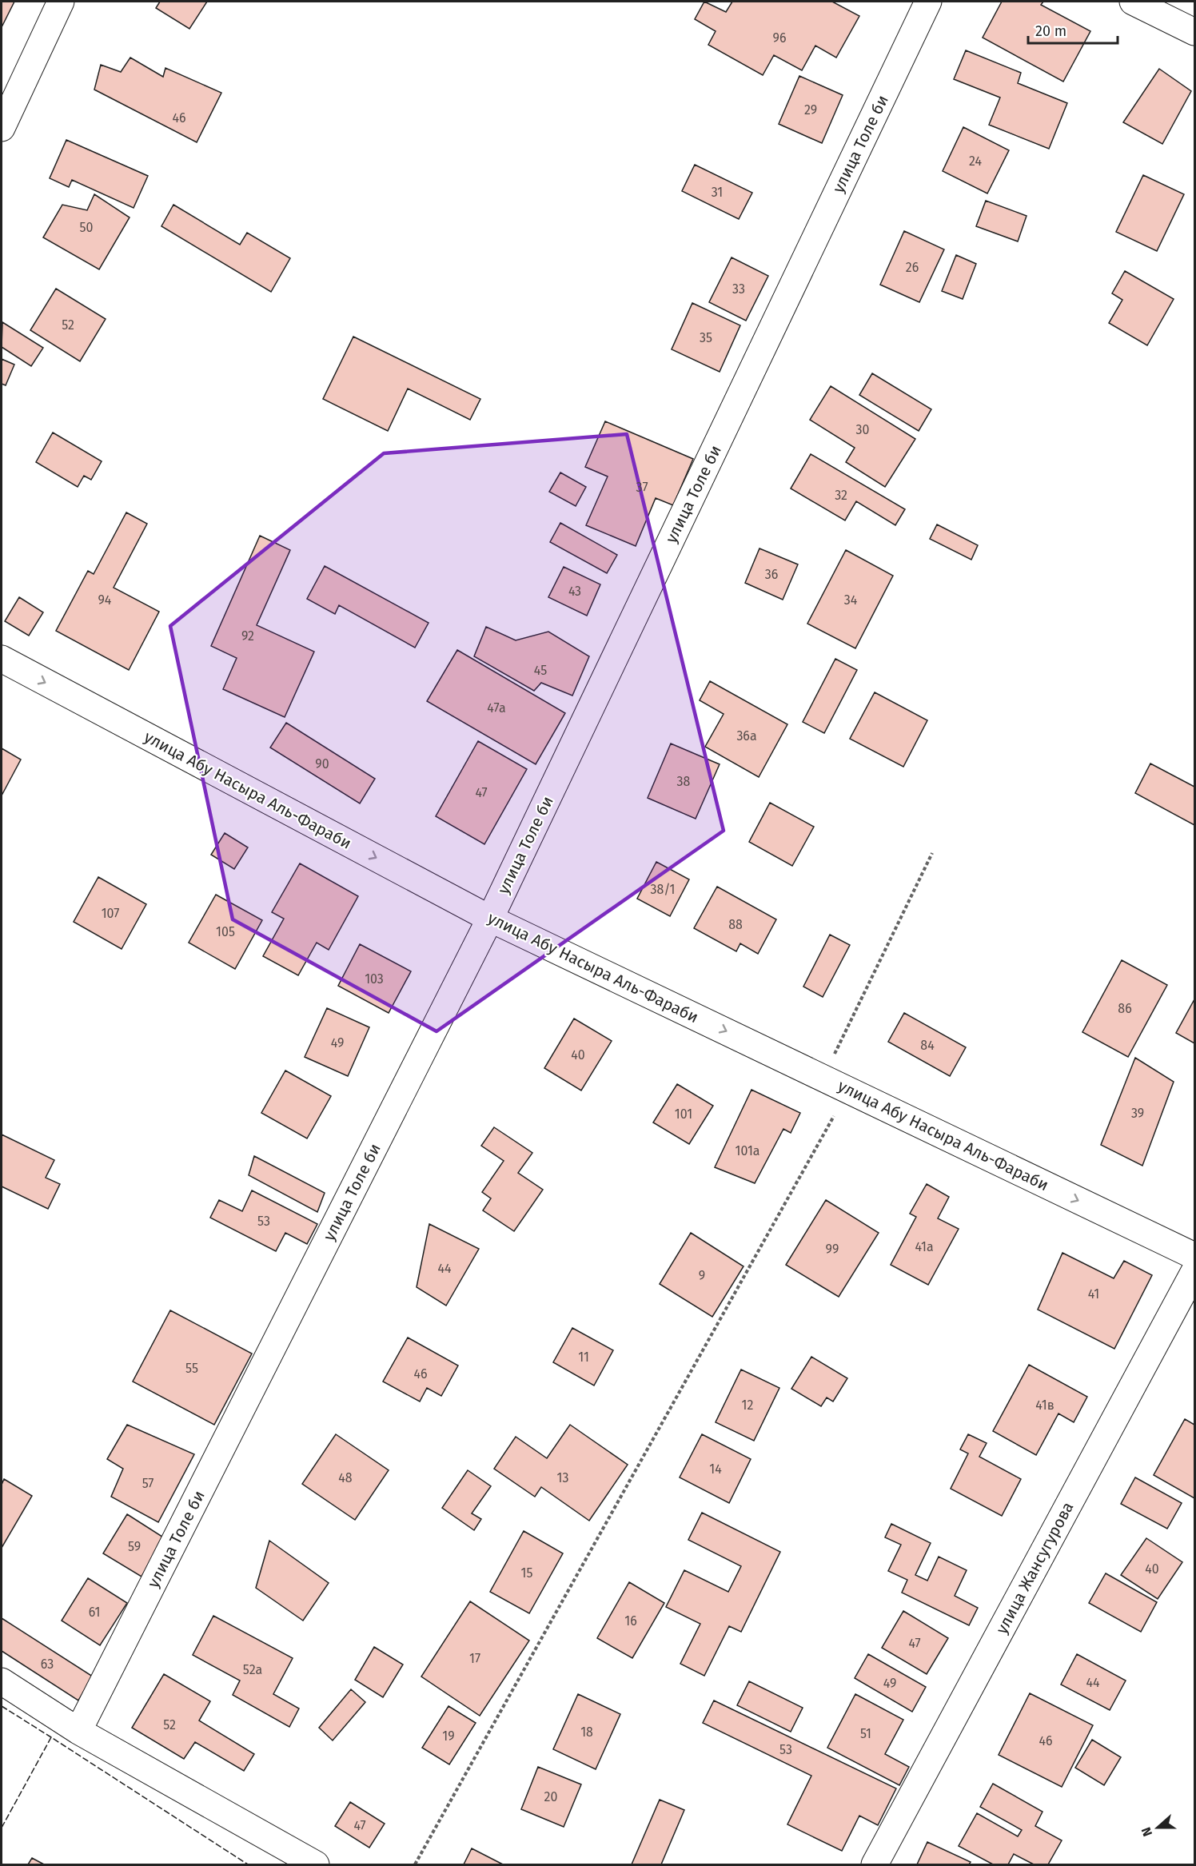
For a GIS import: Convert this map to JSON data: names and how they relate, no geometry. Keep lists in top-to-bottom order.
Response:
{
  "streets": {
    "street": ["улица Толе би", "улица Абу Насыра Аль-Фараби", "улица Жансугурова"]
  },
  "crossings": [
    ["улица Толе би", "улица Абу Насыра Аль-Фараби"]
  ],
  "one_way": ["улица Абу Насыра Аль-Фараби"],
  "house_numbers": [
    "96",
    "29",
    "46",
    "24",
    "31",
    "50",
    "26",
    "33",
    "52",
    "35",
    "30",
    "37",
    "32",
    "36",
    "43",
    "94",
    "34",
    "92",
    "45",
    "47а",
    "36а",
    "90",
    "38",
    "47",
    "38/1",
    "107",
    "88",
    "105",
    "103",
    "86",
    "49",
    "84",
    "40",
    "39",
    "101",
    "101а",
    "53",
    "41а",
    "99",
    "44",
    "9",
    "41",
    "11",
    "55",
    "46",
    "12",
    "41в",
    "14",
    "48",
    "13",
    "57",
    "59",
    "40",
    "15",
    "61",
    "16",
    "47",
    "17",
    "63",
    "52а",
    "44",
    "49",
    "52",
    "18",
    "51",
    "19",
    "46",
    "53",
    "20",
    "47"
  ],
  "scale_bar": "20 m",
  "north": "left"
}
